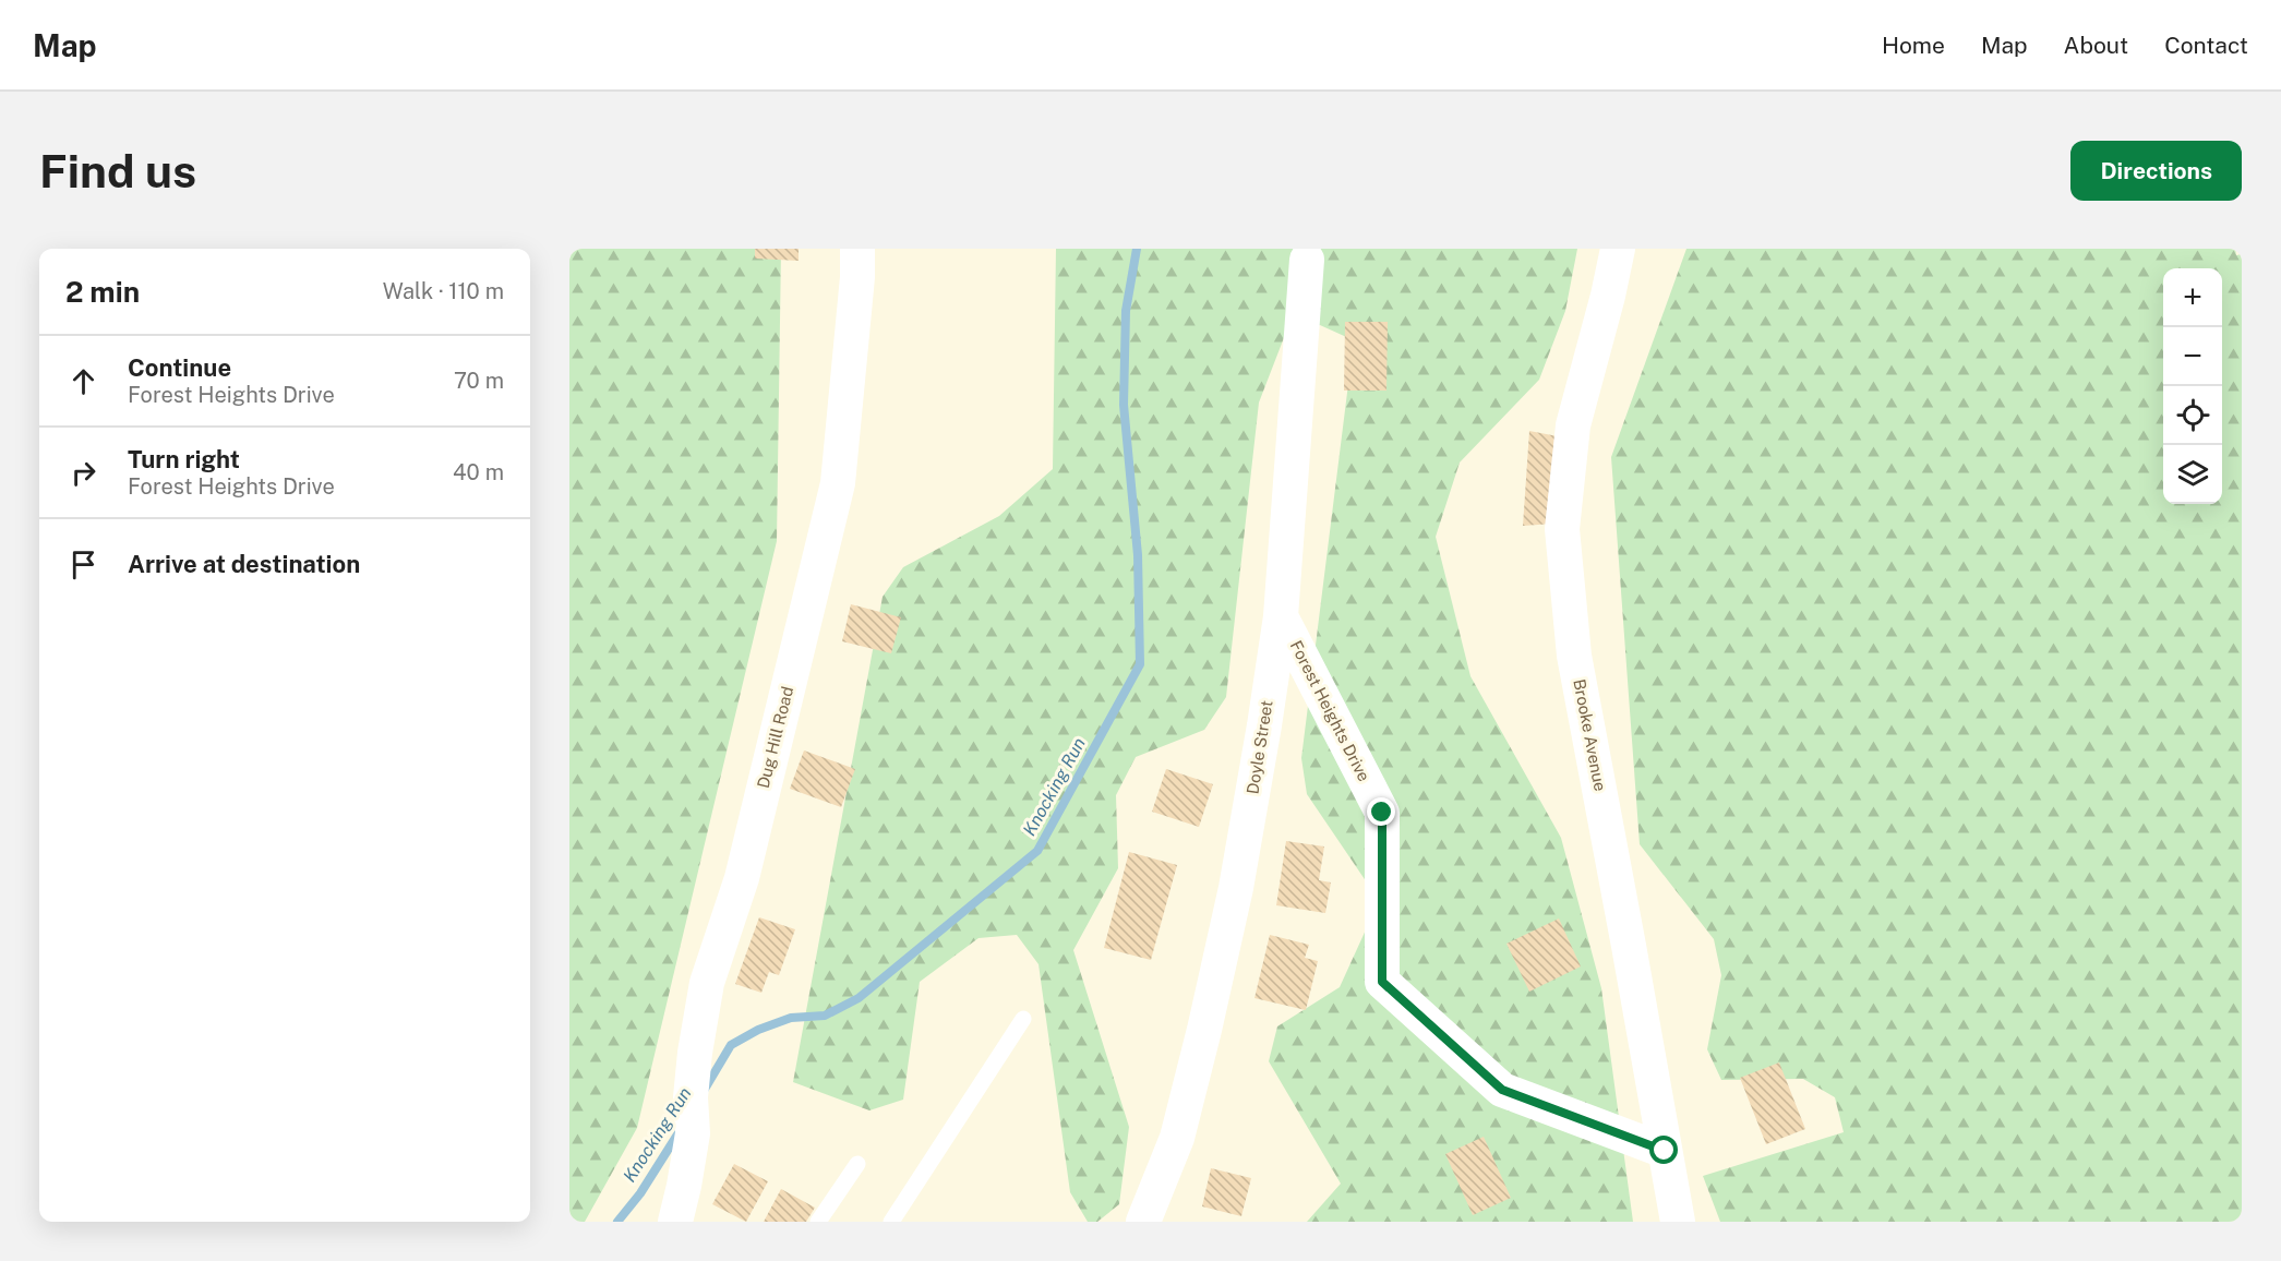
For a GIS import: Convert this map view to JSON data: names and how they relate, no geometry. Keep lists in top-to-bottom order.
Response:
{
  "streets": {
    "street": [
      "Forest Heights Drive",
      "Brooke Avenue",
      "Dug Hill Road",
      "Doyle Street"
    ]
  },
  "crossings": [
    ["Forest Heights Drive", "Brooke Avenue"],
    ["Forest Heights Drive", "Doyle Street"]
  ],
  "water": ["Knocking Run"],
  "page": {
    "header": "Map",
    "nav": [
      "Home",
      "Map",
      "About",
      "Contact"
    ],
    "buttons": "Directions",
    "title": "Find us",
    "heading": ["2 min", "Walk · 110 m"],
    "map_buttons": ["+", "−"],
    "list": [
      ["Continue", "Forest Heights Drive", "70 m"],
      ["Turn right", "Forest Heights Drive", "40 m"],
      "Arrive at destination"
    ]
  }
}
